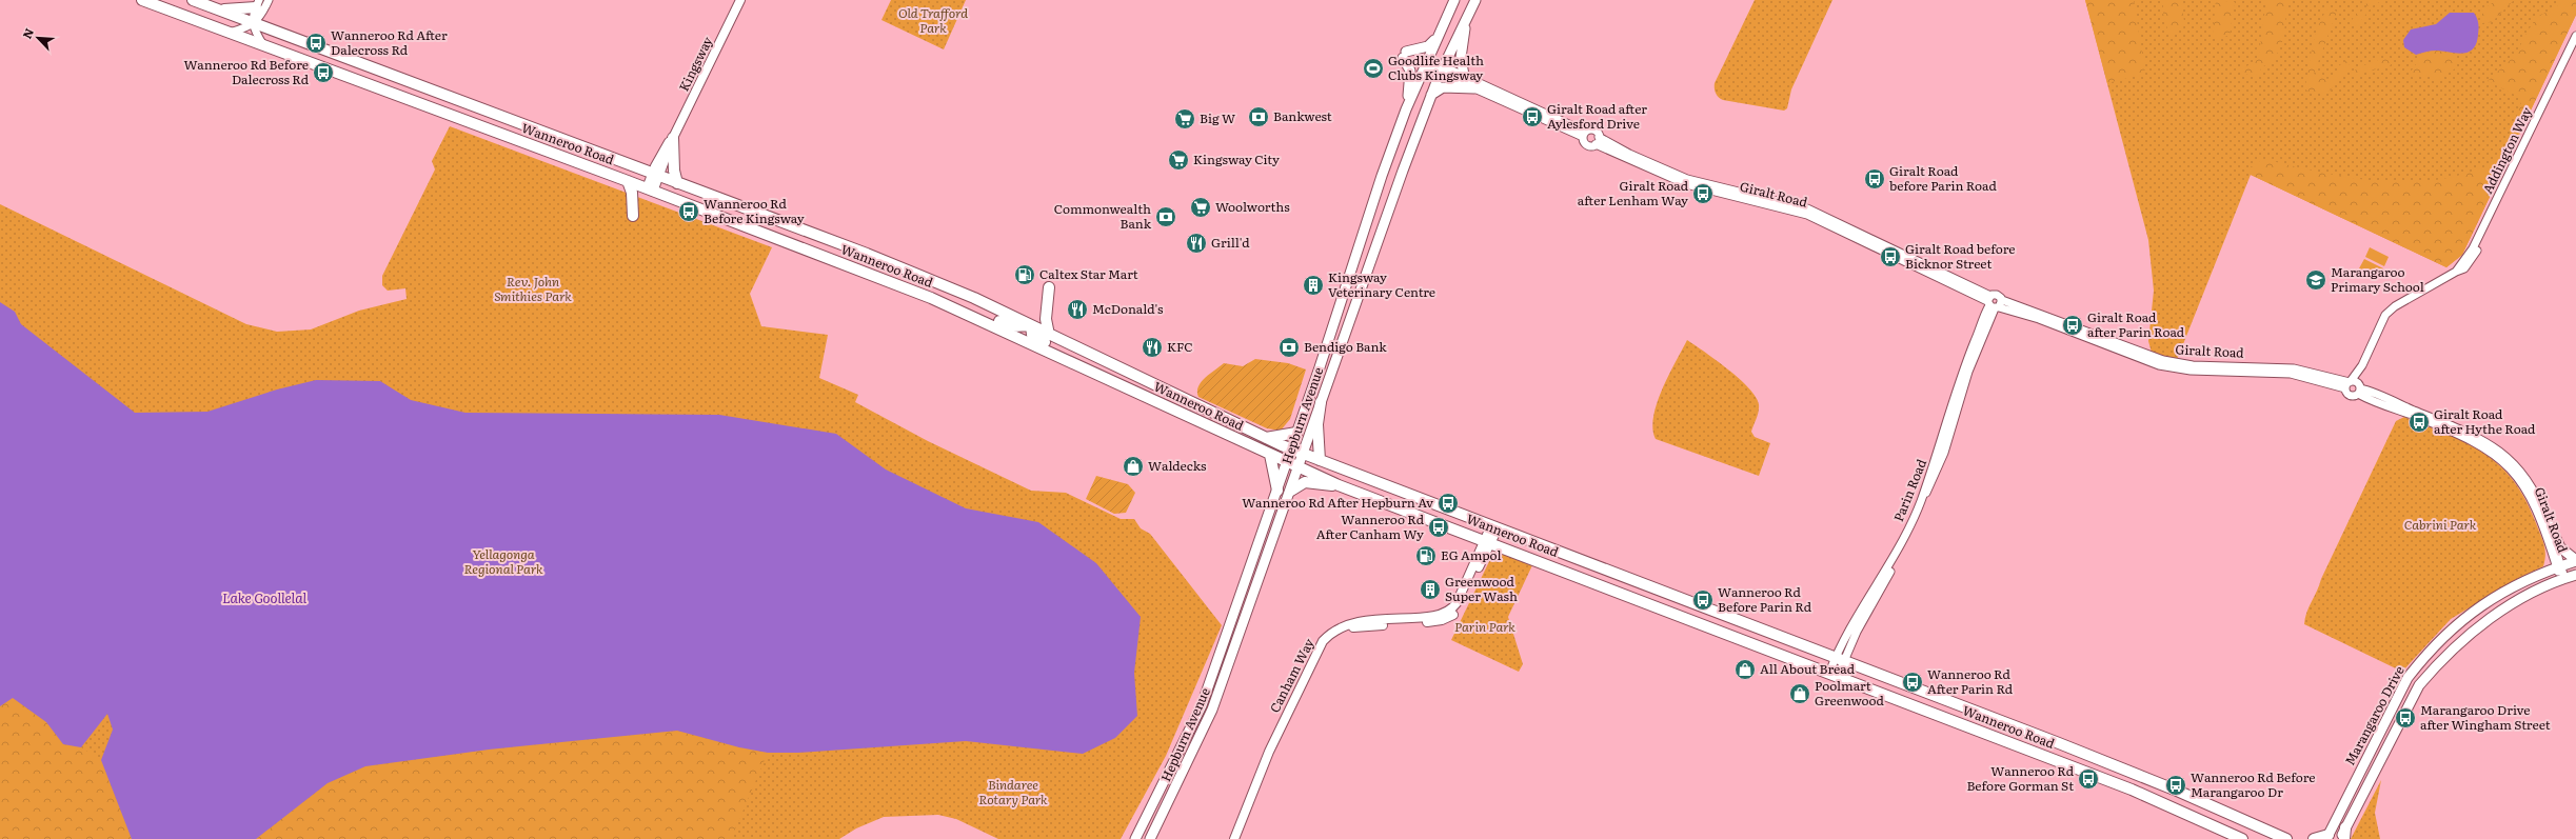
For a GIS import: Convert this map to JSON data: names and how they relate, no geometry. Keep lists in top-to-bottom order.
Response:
{
  "streets": {
    "highway": ["Wanneroo Road"],
    "main road": [
      "Kingsway",
      "Hepburn Avenue",
      "Canham Way",
      "Marangaroo Drive"
    ],
    "street": ["Addington Way", "Giralt Road", "Parin Road"]
  },
  "crossings": [
    ["Kingsway", "Wanneroo Road"],
    ["Wanneroo Road", "Hepburn Avenue"],
    ["Wanneroo Road", "Parin Road"],
    ["Wanneroo Road", "Canham Way"],
    ["Addington Way", "Giralt Road"],
    ["Giralt Road", "Parin Road"],
    ["Giralt Road", "Marangaroo Drive"]
  ],
  "water": ["Lake Goollelal"],
  "parks": [
    "Old Trafford Park",
    "Rev. John Smithies Park",
    "Cabrini Park",
    "Yellagonga Regional Park",
    "Parin Park",
    "Bindaree Rotary Park"
  ],
  "places": {
    "bus stop": [
      "Wanneroo Rd After Dalecross Rd",
      "Wanneroo Rd Before Dalecross Rd",
      "Giralt Road after Aylesford Drive",
      "Giralt Road before Parin Road",
      "Giralt Road after Lenham Way",
      "Wanneroo Rd Before Kingsway",
      "Giralt Road before Bicknor Street",
      "Giralt Road after Parin Road",
      "Giralt Road after Hythe Road",
      "Wanneroo Rd After Hepburn Av",
      "Wanneroo Rd After Canham Wy",
      "Wanneroo Rd Before Parin Rd",
      "Wanneroo Rd After Parin Rd",
      "Marangaroo Drive after Wingham Street",
      "Wanneroo Rd Before Gorman St",
      "Wanneroo Rd Before Marangaroo Dr"
    ],
    "sports": ["Goodlife Health Clubs Kingsway"],
    "bank": ["Bankwest", "Commonwealth Bank", "Bendigo Bank"],
    "supermarket": ["Big W", "Kingsway City", "Woolworths"],
    "restaurant": ["Grill'd", "McDonald's", "KFC"],
    "fuel station": ["Caltex Star Mart", "EG Ampol"],
    "school or university": ["Marangaroo Primary School"],
    "building": ["Kingsway Veterinary Centre", "Greenwood Super Wash"],
    "shop": ["Waldecks", "All About Bread", "Poolmart Greenwood"]
  },
  "north": "top left"
}
